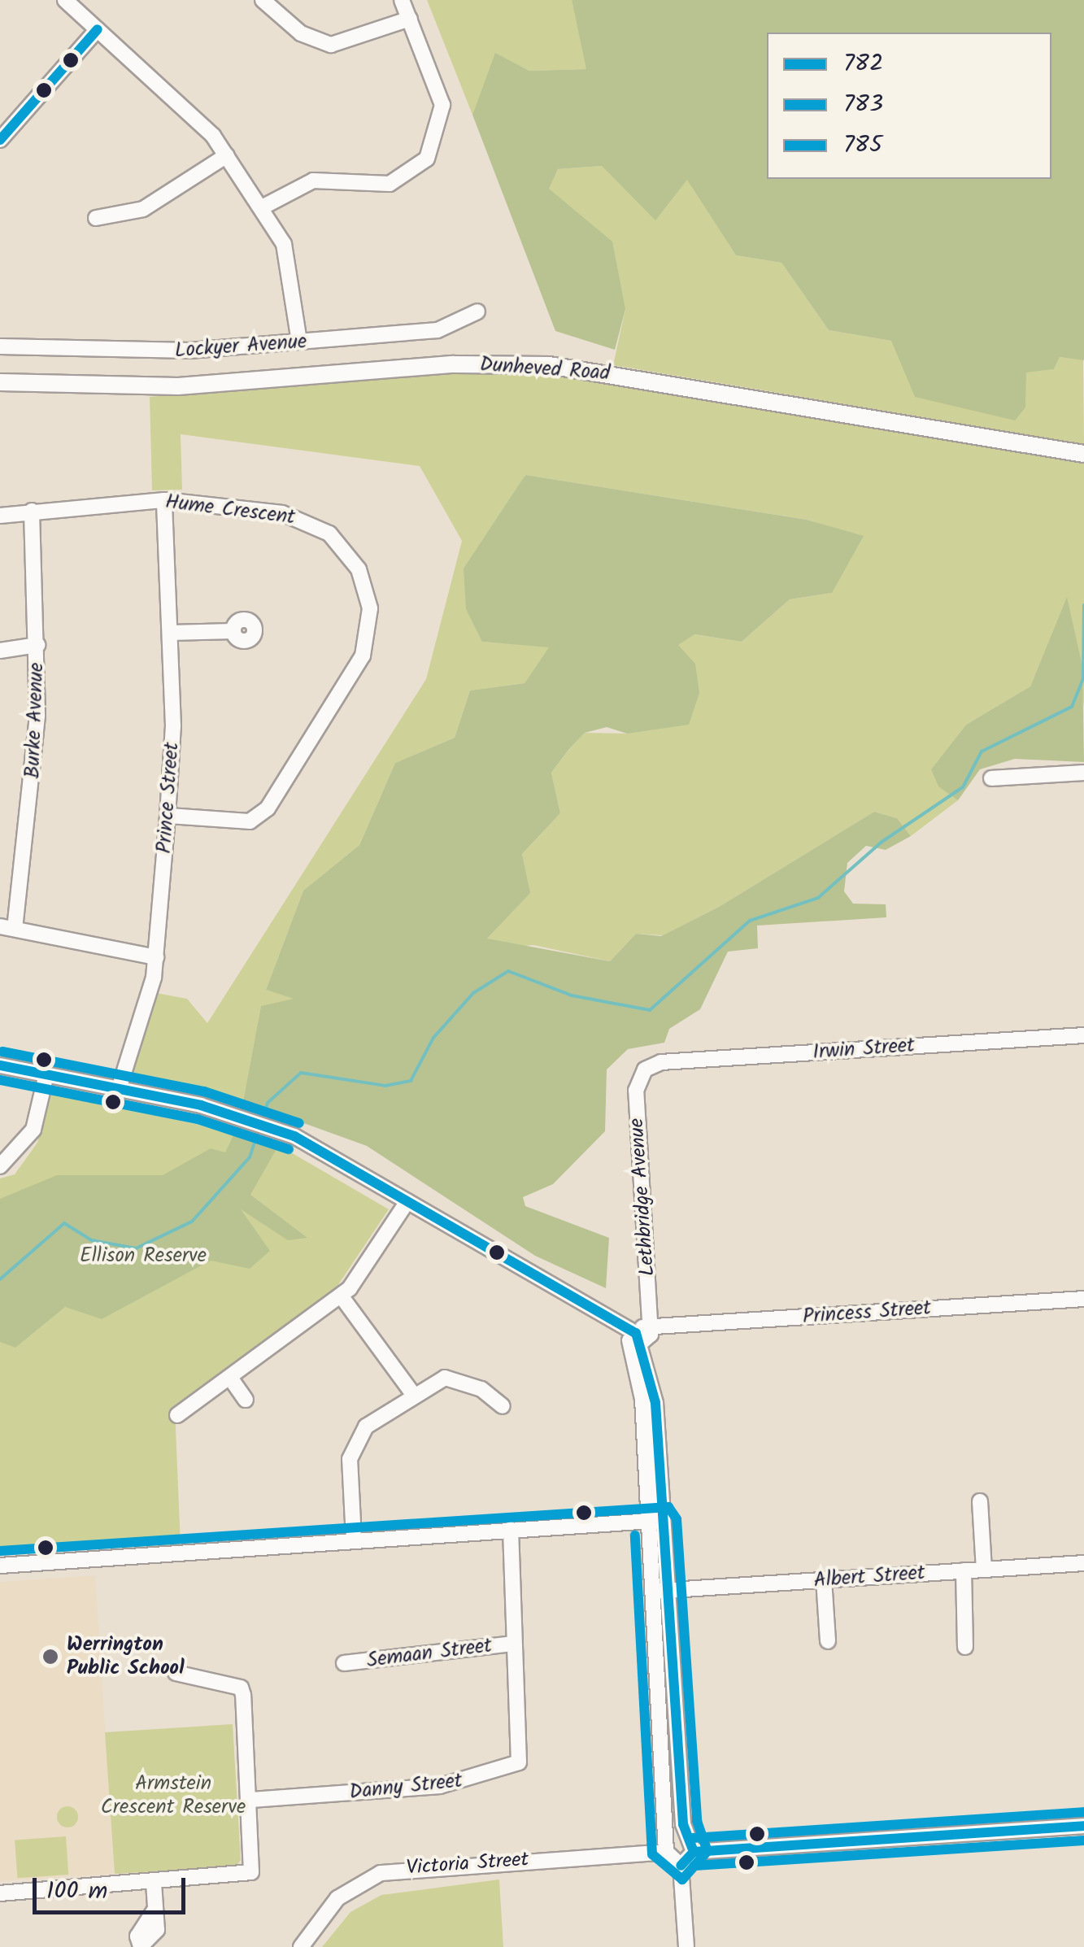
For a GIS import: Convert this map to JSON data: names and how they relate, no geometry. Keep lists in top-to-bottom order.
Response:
{
  "streets": {
    "main road": ["Dunheved Road"],
    "street": [
      "Lockyer Avenue",
      "Hume Crescent",
      "Burke Avenue",
      "Prince Street",
      "Irwin Street",
      "Lethbridge Avenue",
      "Princess Street",
      "Albert Street",
      "Semaan Street",
      "Danny Street",
      "Victoria Street"
    ]
  },
  "crossings": [
    ["Hume Crescent", "Burke Avenue"],
    ["Hume Crescent", "Prince Street"],
    ["Irwin Street", "Lethbridge Avenue"],
    ["Lethbridge Avenue", "Princess Street"],
    ["Lethbridge Avenue", "Albert Street"],
    ["Lethbridge Avenue", "Victoria Street"],
    ["Semaan Street", "Danny Street"]
  ],
  "parks": ["Ellison Reserve", "Armstein Crescent Reserve"],
  "places": ["Werrington Public School"],
  "lines": ["transit line 782", "transit line 783", "transit line 785"],
  "legend": ["782", "783", "785"],
  "scale_bar": "100 m"
}
